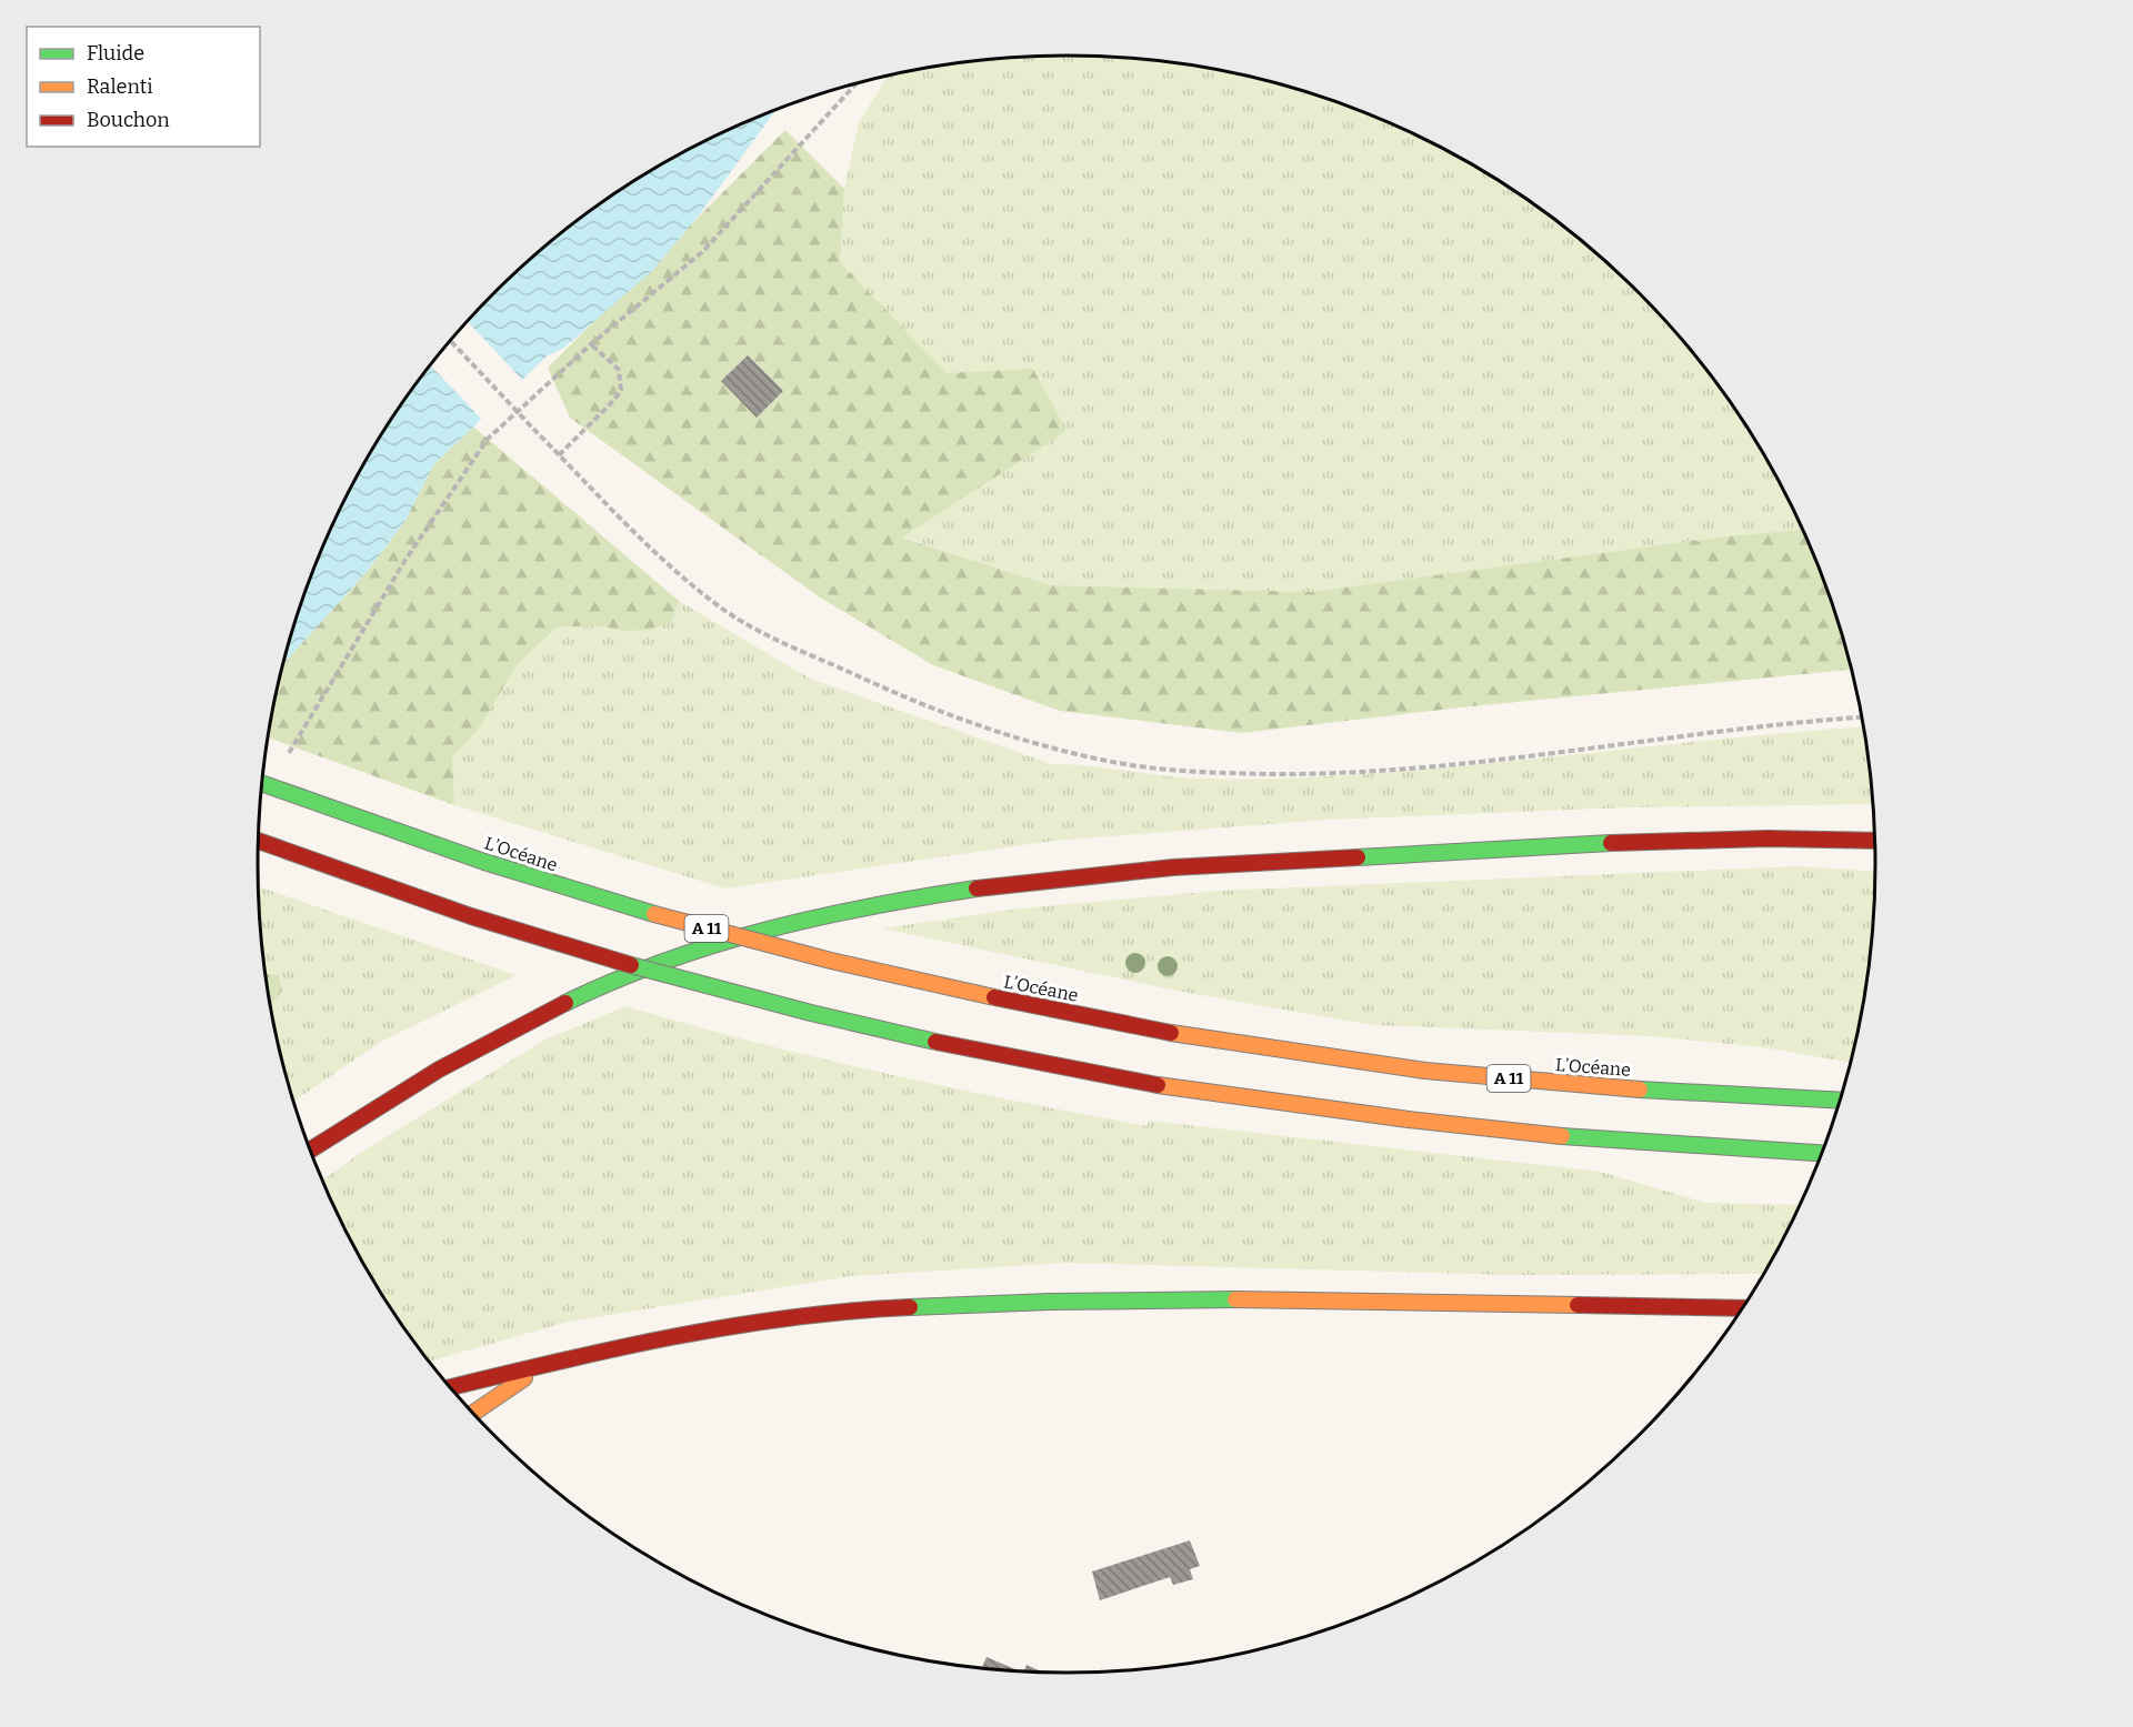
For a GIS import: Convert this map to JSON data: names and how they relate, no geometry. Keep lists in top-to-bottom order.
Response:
{
  "streets": {
    "highway": ["L’Océane", "A 11"]
  },
  "legend": ["Fluide", "Ralenti", "Bouchon"]
}
